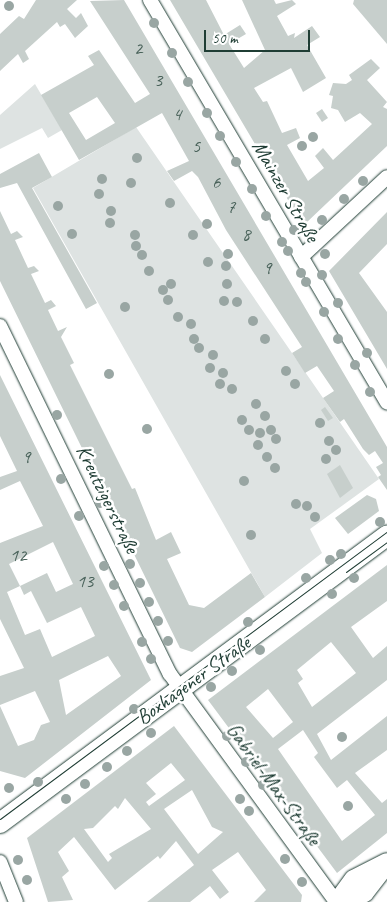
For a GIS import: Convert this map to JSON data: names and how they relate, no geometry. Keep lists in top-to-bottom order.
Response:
{
  "streets": {
    "street": [
      "Mainzer Straße",
      "Kreutzigerstraße",
      "Boxhagener Straße",
      "Gabriel-Max-Straße"
    ]
  },
  "crossings": [
    ["Kreutzigerstraße", "Boxhagener Straße"],
    ["Kreutzigerstraße", "Gabriel-Max-Straße"],
    ["Boxhagener Straße", "Gabriel-Max-Straße"]
  ],
  "house_numbers": [
    "2",
    "3",
    "4",
    "5",
    "6",
    "7",
    "8",
    "9",
    "9",
    "12",
    "13"
  ],
  "scale_bar": "50 m"
}
